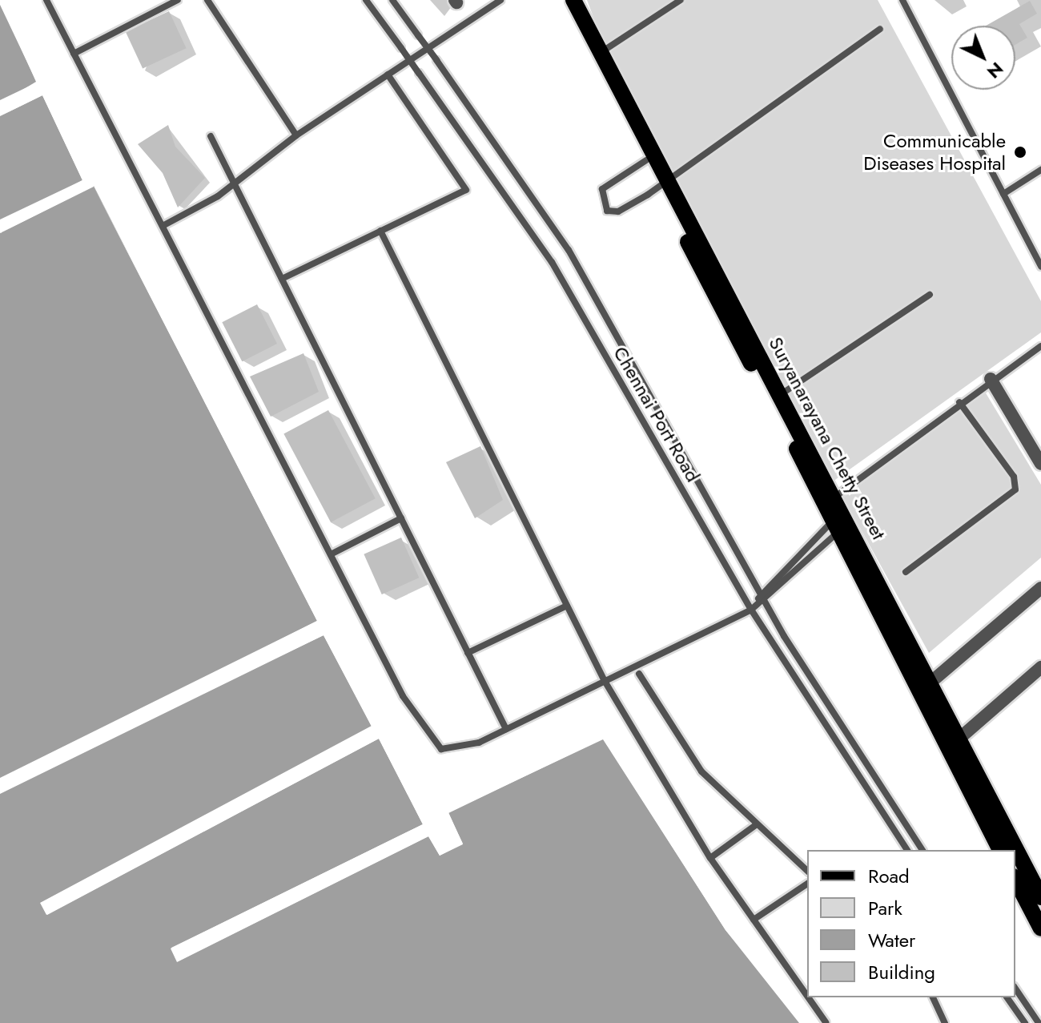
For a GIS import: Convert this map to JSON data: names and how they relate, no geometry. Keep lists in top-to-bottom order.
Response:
{
  "streets": {
    "main road": ["Suryanarayana Chetty Street"],
    "lane": ["Chennai Port Road"]
  },
  "places": ["Communicable Diseases Hospital"],
  "legend": [
    "Road",
    "Park",
    "Water",
    "Building"
  ],
  "north": "bottom right"
}
